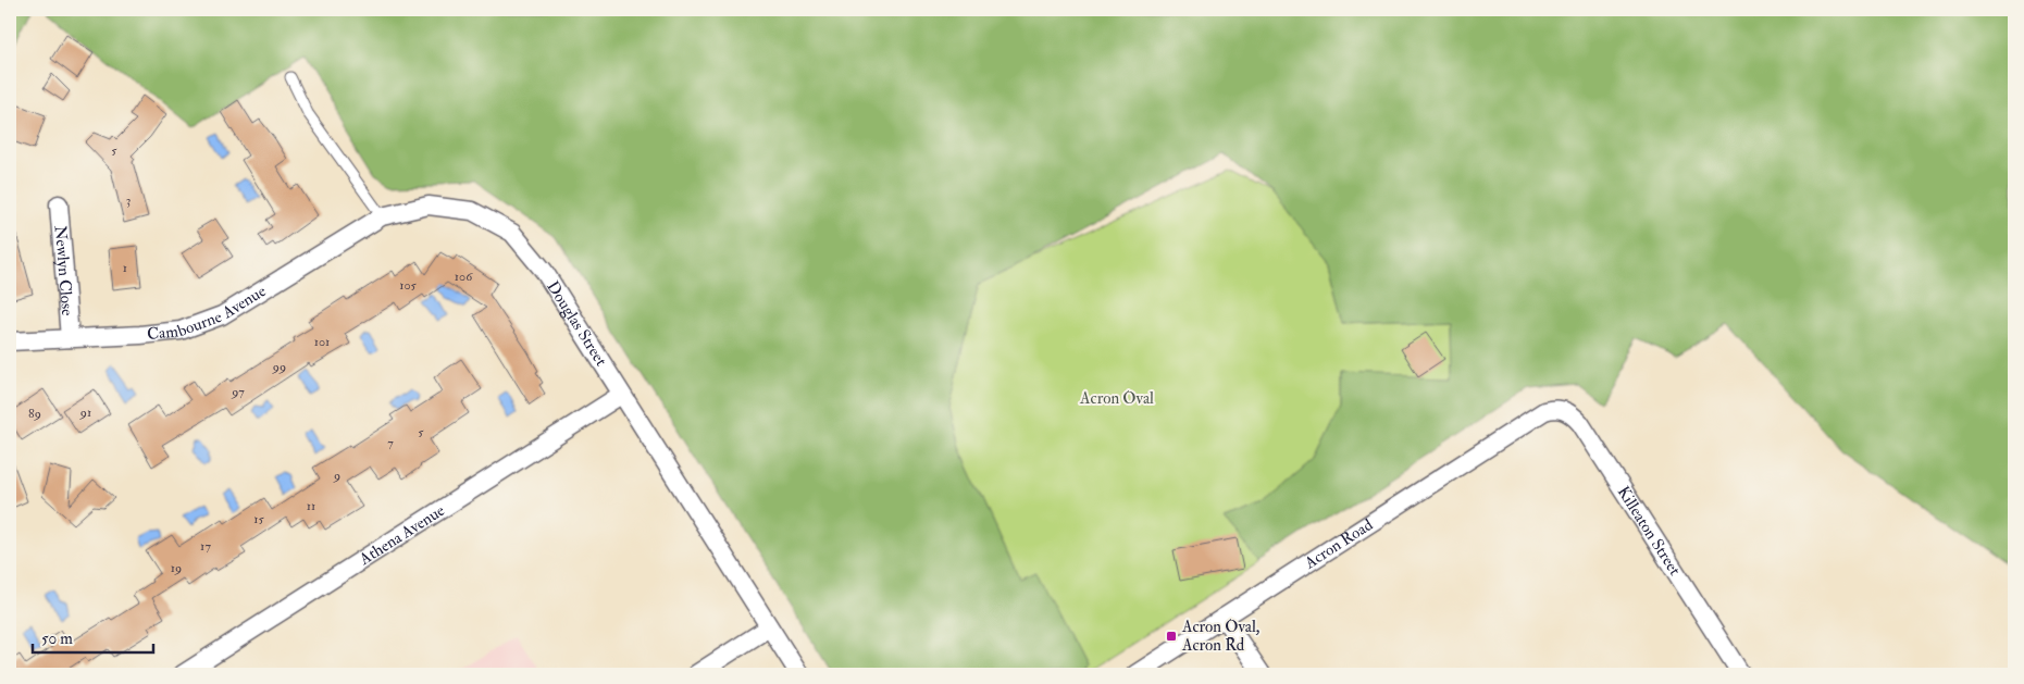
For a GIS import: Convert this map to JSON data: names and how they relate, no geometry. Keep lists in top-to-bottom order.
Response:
{
  "streets": {
    "street": [
      "Newlyn Close",
      "Cambourne Avenue",
      "Douglas Street",
      "Killeaton Street",
      "Athena Avenue",
      "Acron Road"
    ]
  },
  "crossings": [
    ["Newlyn Close", "Cambourne Avenue"],
    ["Cambourne Avenue", "Douglas Street"],
    ["Douglas Street", "Athena Avenue"],
    ["Killeaton Street", "Acron Road"]
  ],
  "parks": ["Acron Oval"],
  "places": {
    "transit": ["Acron Oval, Acron Rd"]
  },
  "house_numbers": [
    "5",
    "3",
    "1",
    "106",
    "105",
    "101",
    "99",
    "97",
    "91",
    "89",
    "5",
    "7",
    "9",
    "11",
    "15",
    "17",
    "19"
  ],
  "scale_bar": "50 m"
}
